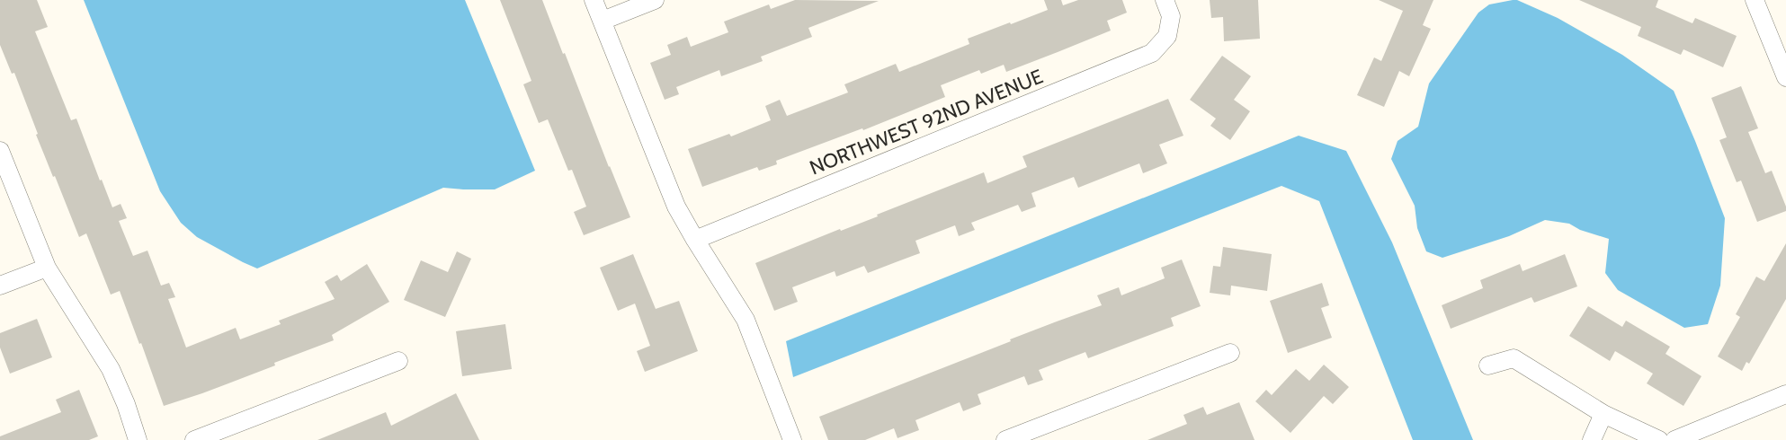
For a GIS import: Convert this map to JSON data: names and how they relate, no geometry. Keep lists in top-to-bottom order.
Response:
{
  "streets": {
    "street": ["NORTHWEST 92ND AVENUE"]
  }
}
